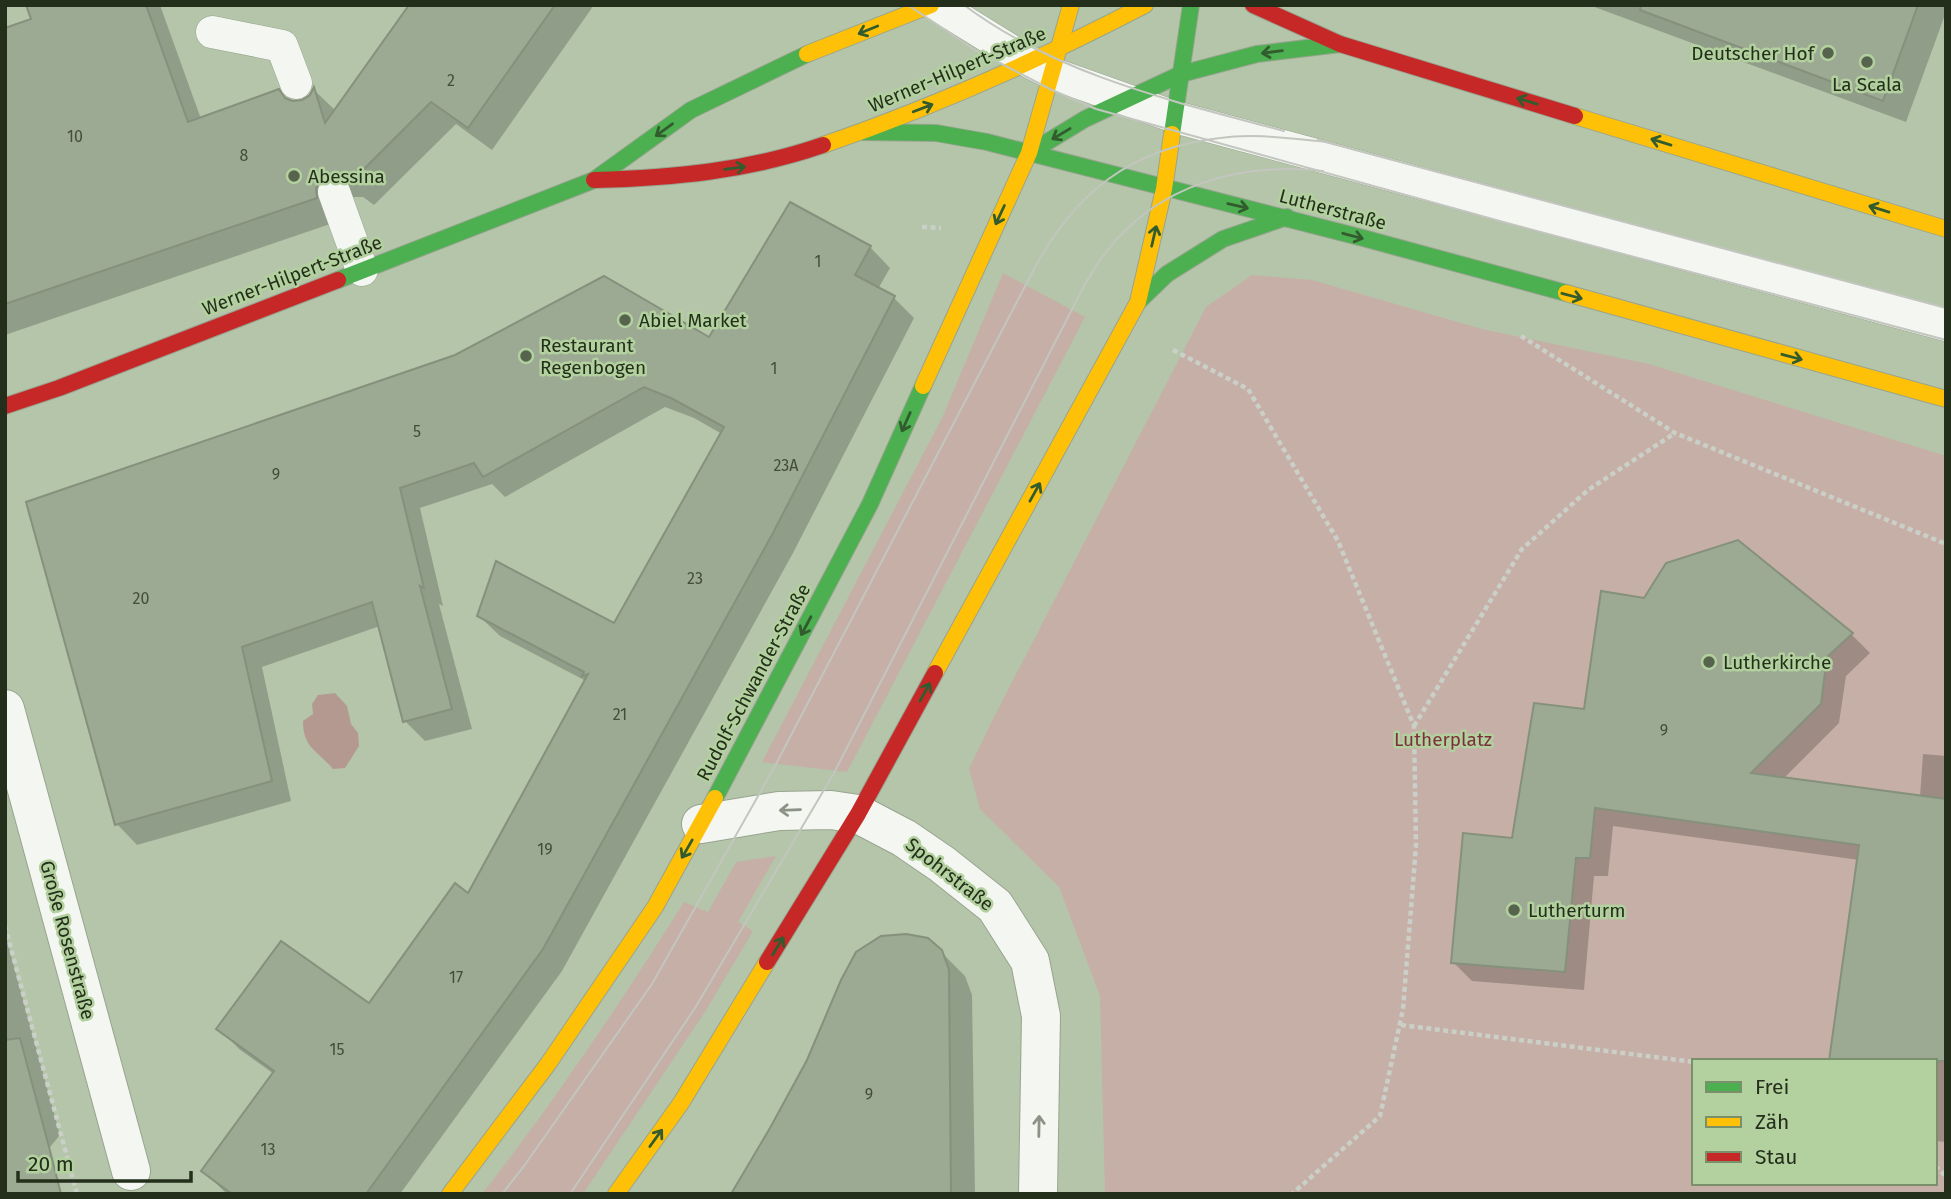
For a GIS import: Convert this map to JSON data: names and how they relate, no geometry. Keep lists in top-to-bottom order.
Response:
{
  "streets": {
    "main road": ["Werner-Hilpert-Straße", "Lutherstraße", "Rudolf-Schwander-Straße"],
    "street": ["Spohrstraße", "Große Rosenstraße"]
  },
  "crossings": [
    ["Werner-Hilpert-Straße", "Lutherstraße"],
    ["Werner-Hilpert-Straße", "Rudolf-Schwander-Straße"],
    ["Lutherstraße", "Rudolf-Schwander-Straße"],
    ["Rudolf-Schwander-Straße", "Spohrstraße"]
  ],
  "one_way": ["Lutherstraße", "Spohrstraße"],
  "parks": ["Lutherplatz"],
  "places": [
    "Deutscher Hof",
    "La Scala",
    "Abessina",
    "Abiel Market",
    "Restaurant Regenbogen",
    "Lutherkirche",
    "Lutherturm"
  ],
  "house_numbers": [
    "2",
    "10",
    "8",
    "1",
    "1",
    "5",
    "23A",
    "9",
    "23",
    "20",
    "21",
    "9",
    "19",
    "17",
    "15",
    "9",
    "13"
  ],
  "legend": ["Frei", "Zäh", "Stau"],
  "scale_bar": "20 m"
}
